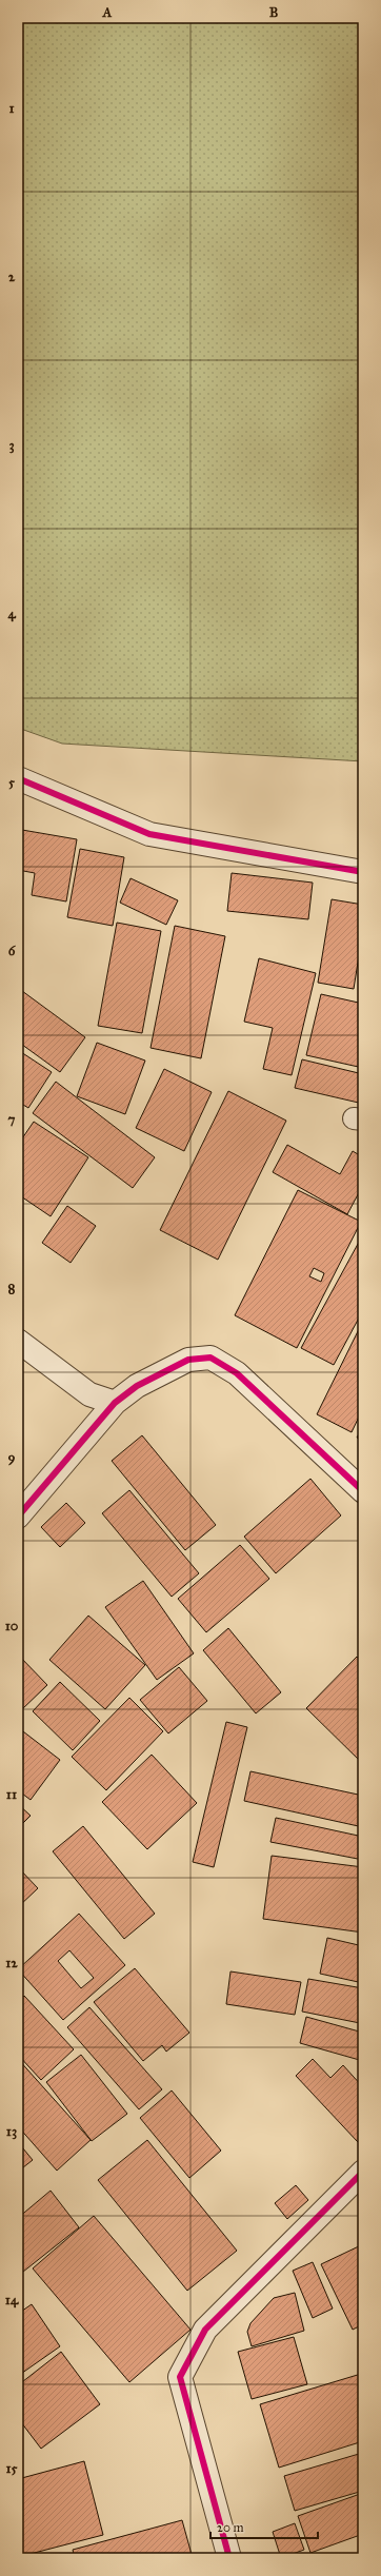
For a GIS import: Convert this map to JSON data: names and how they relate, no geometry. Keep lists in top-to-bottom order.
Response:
{
  "scale_bar": "20 m",
  "grid": {
    "columns": ["A", "B"],
    "rows": [
      "1",
      "2",
      "3",
      "4",
      "5",
      "6",
      "7",
      "8",
      "9",
      "10",
      "11",
      "12",
      "13",
      "14",
      "15"
    ]
  }
}
